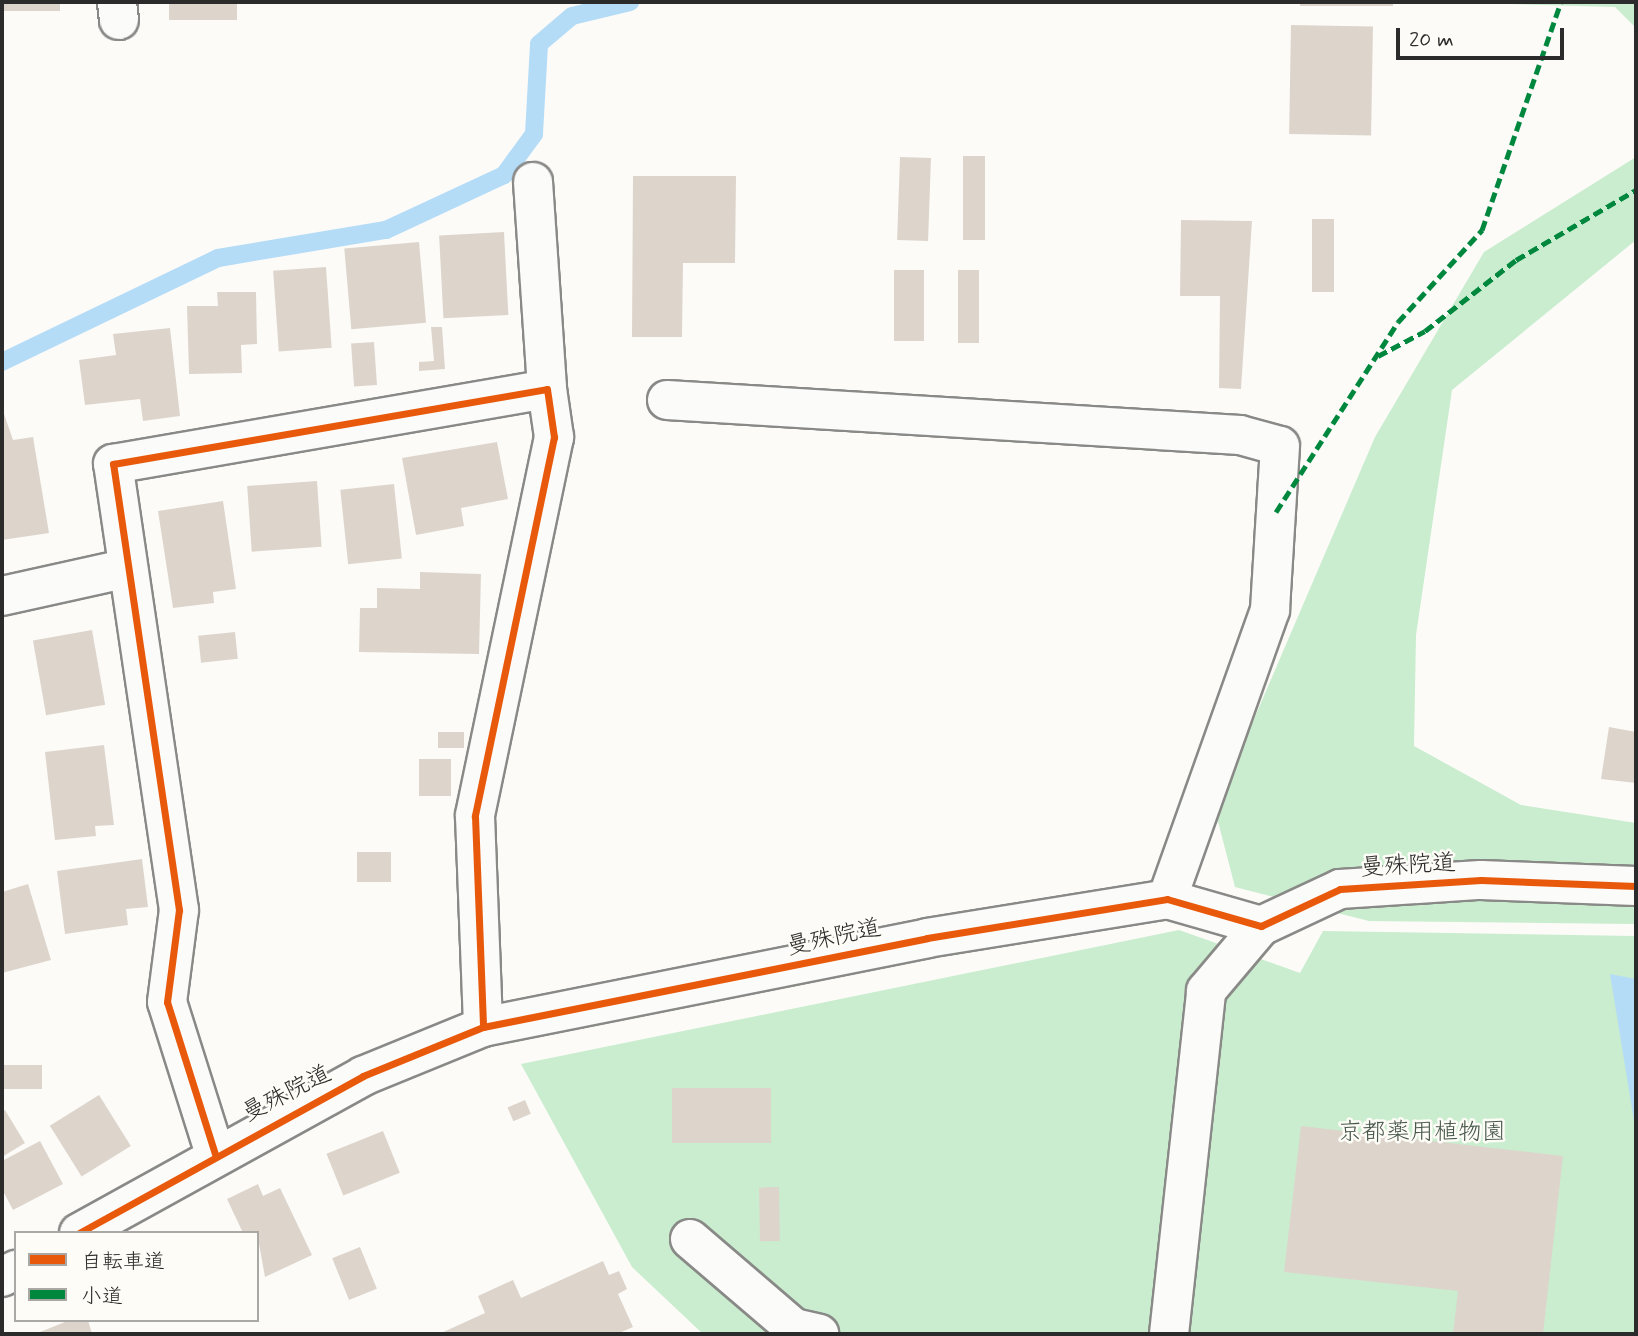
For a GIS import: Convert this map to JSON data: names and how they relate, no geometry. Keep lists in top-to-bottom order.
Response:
{
  "streets": {
    "street": ["曼殊院道"]
  },
  "parks": ["京都薬用植物園"],
  "legend": ["自転車道", "小道"],
  "scale_bar": "20 m"
}
